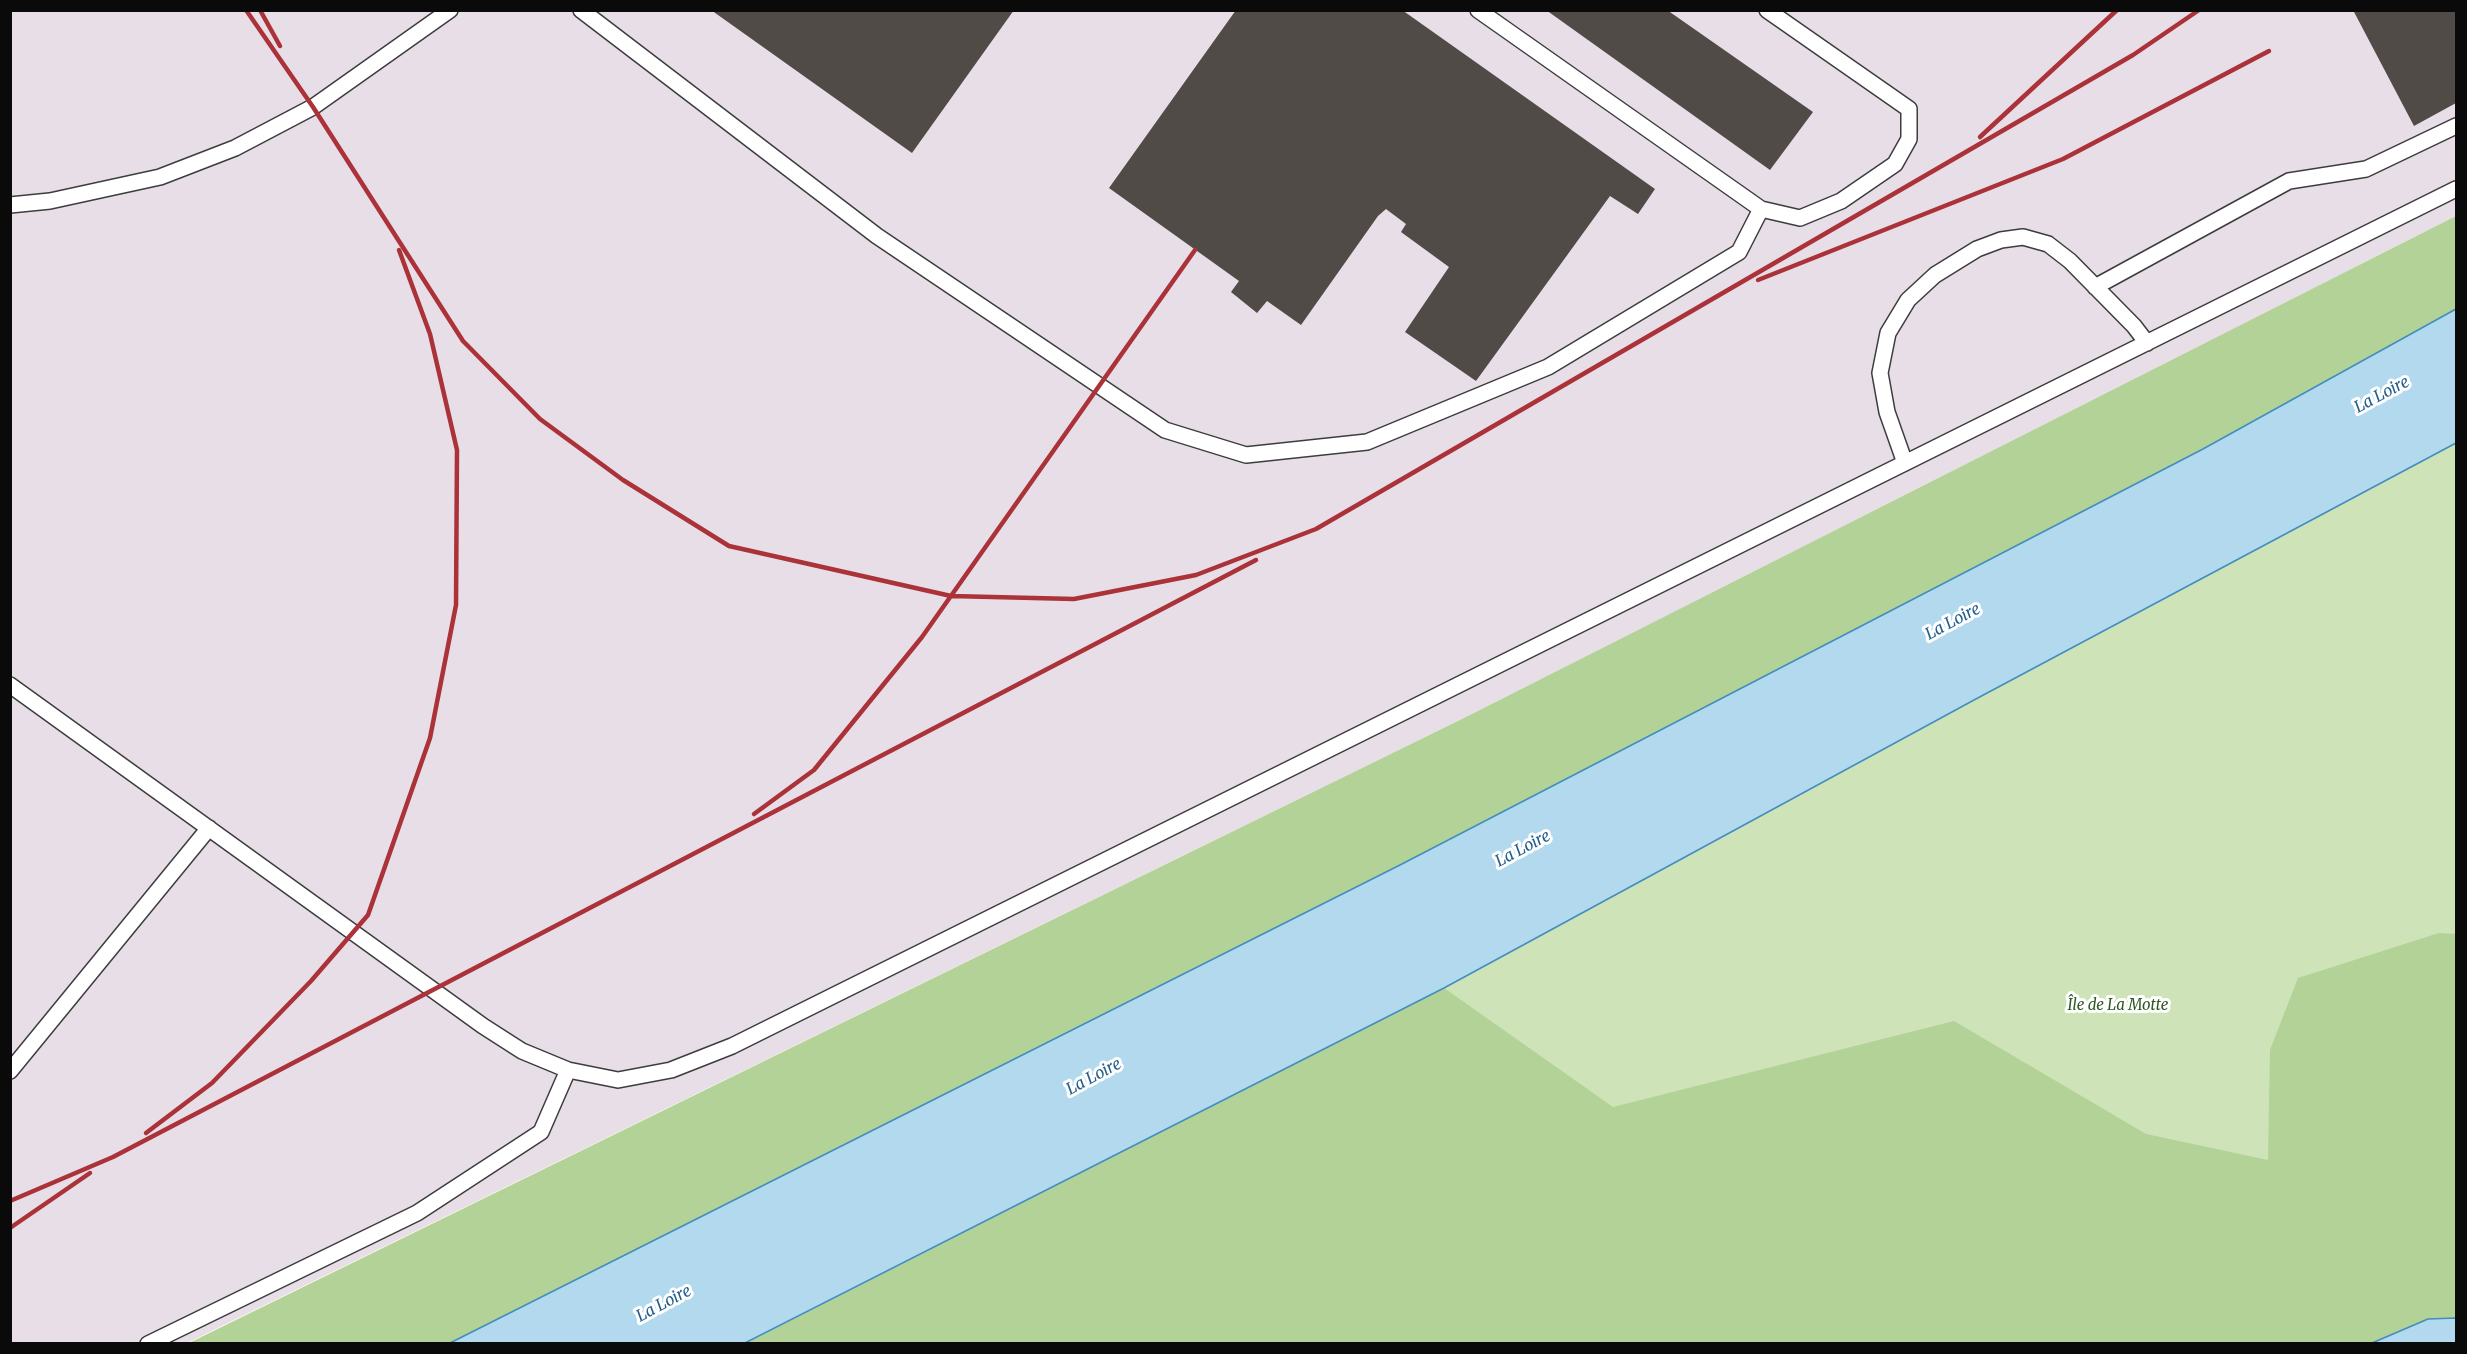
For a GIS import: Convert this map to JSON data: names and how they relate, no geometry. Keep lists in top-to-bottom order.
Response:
{
  "water": ["La Loire"],
  "parks": ["Île de La Motte"]
}
